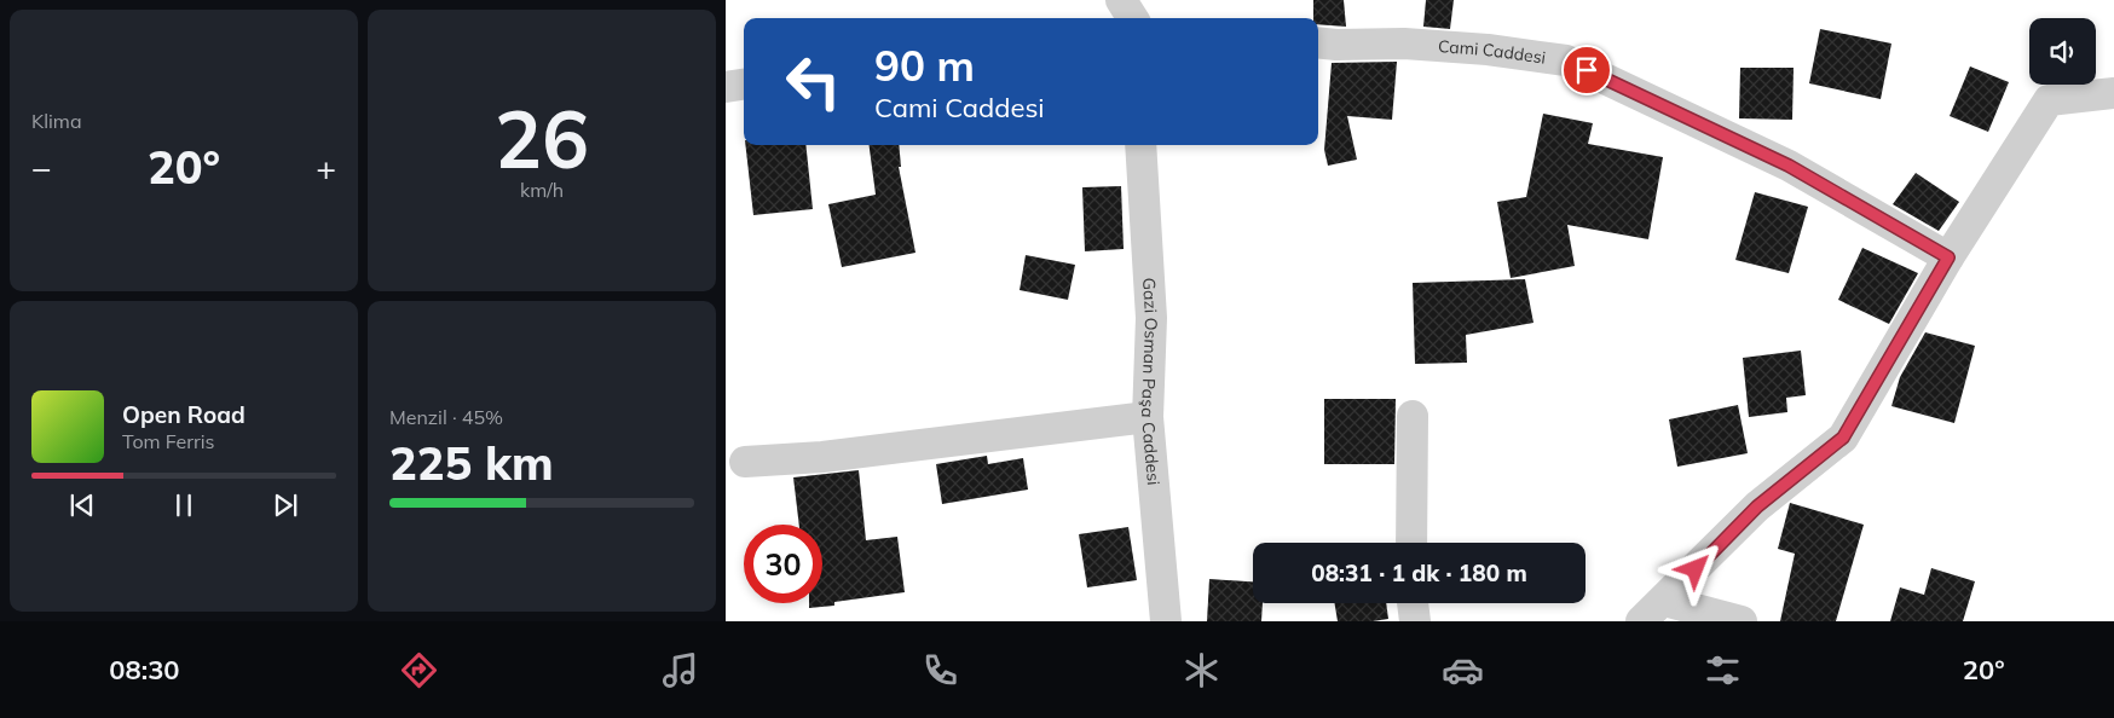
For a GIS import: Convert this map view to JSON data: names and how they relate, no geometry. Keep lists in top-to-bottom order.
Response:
{
  "streets": {
    "street": ["Cami Caddesi", "Gazi Osman Paşa Caddesi"]
  },
  "page": {
    "tile": [
      "Klima",
      ["26", "km/h"],
      ["Menzil · 45%", "225 km"]
    ],
    "turn": ["90 m", "Cami Caddesi"],
    "heat": ["−", "20°", "+"],
    "song": ["Open Road", "Tom Ferris"],
    "limit": "30",
    "trip": "08:31 · 1 dk · 180 m",
    "tabs": ["08:30", "20°"]
  }
}
